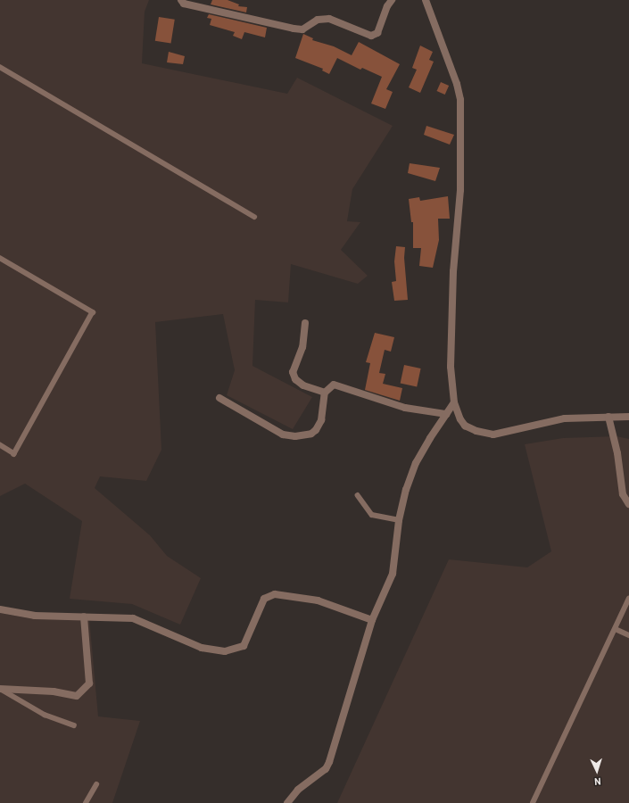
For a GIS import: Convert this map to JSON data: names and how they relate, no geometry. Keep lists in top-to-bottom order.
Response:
{
  "north": "bottom"
}
